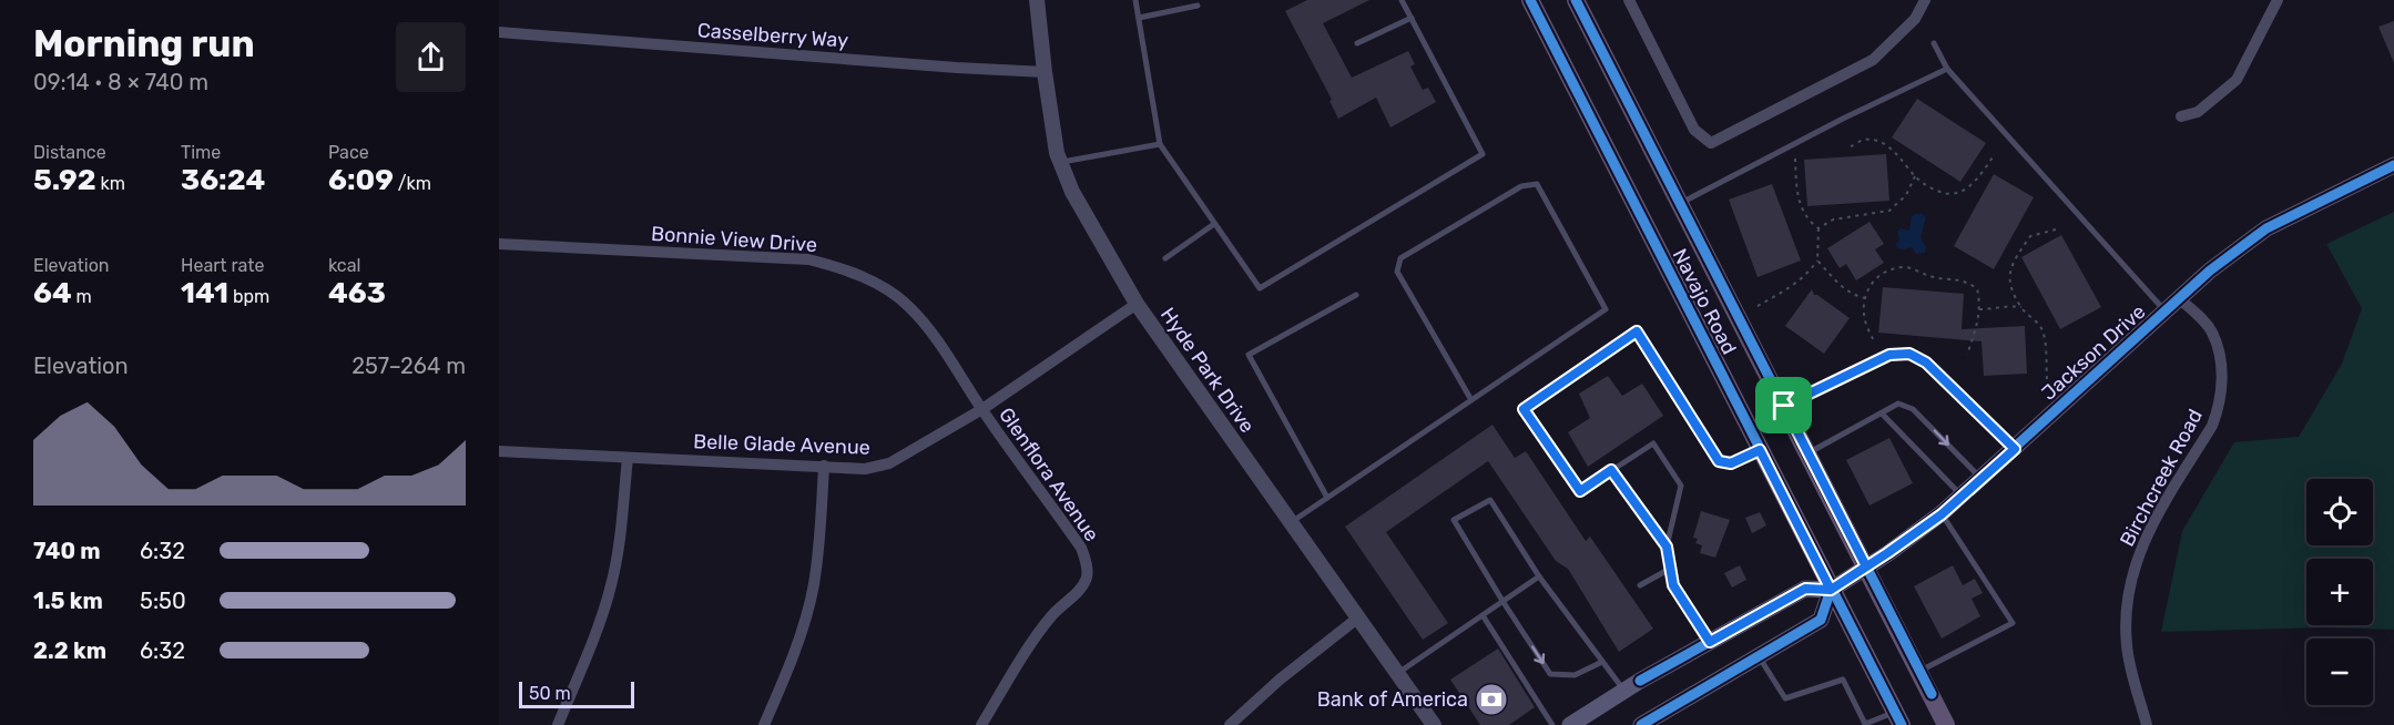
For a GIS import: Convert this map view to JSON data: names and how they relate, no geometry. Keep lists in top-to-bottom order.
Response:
{
  "streets": {
    "main road": ["Navajo Road", "Jackson Drive"],
    "street": [
      "Casselberry Way",
      "Bonnie View Drive",
      "Hyde Park Drive",
      "Belle Glade Avenue",
      "Glenflora Avenue",
      "Birchcreek Road"
    ]
  },
  "crossings": [
    ["Casselberry Way", "Hyde Park Drive"],
    ["Bonnie View Drive", "Belle Glade Avenue"],
    ["Bonnie View Drive", "Glenflora Avenue"],
    ["Navajo Road", "Jackson Drive"],
    ["Jackson Drive", "Birchcreek Road"],
    ["Hyde Park Drive", "Belle Glade Avenue"],
    ["Belle Glade Avenue", "Glenflora Avenue"]
  ],
  "places": {
    "bank": ["Bank of America"]
  },
  "scale_bar": "50 m",
  "page": {
    "heading": ["Morning run", "09:14 · 8 × 740 m"],
    "stats": [
      ["Distance", "5.92 km"],
      ["Time", "36:24"],
      ["Pace", "6:09 /km"],
      ["Elevation", "64 m"],
      ["Heart rate", "141 bpm"],
      ["kcal", "463"]
    ],
    "chart": ["Elevation", "257–264 m"],
    "map_buttons": ["+", "−"],
    "list": [
      {
        "name": "740 m",
        "note": "6:32"
      },
      {
        "name": "1.5 km",
        "note": "5:50"
      },
      {
        "name": "2.2 km",
        "note": "6:32"
      }
    ],
    "scale": "50 m"
  }
}
